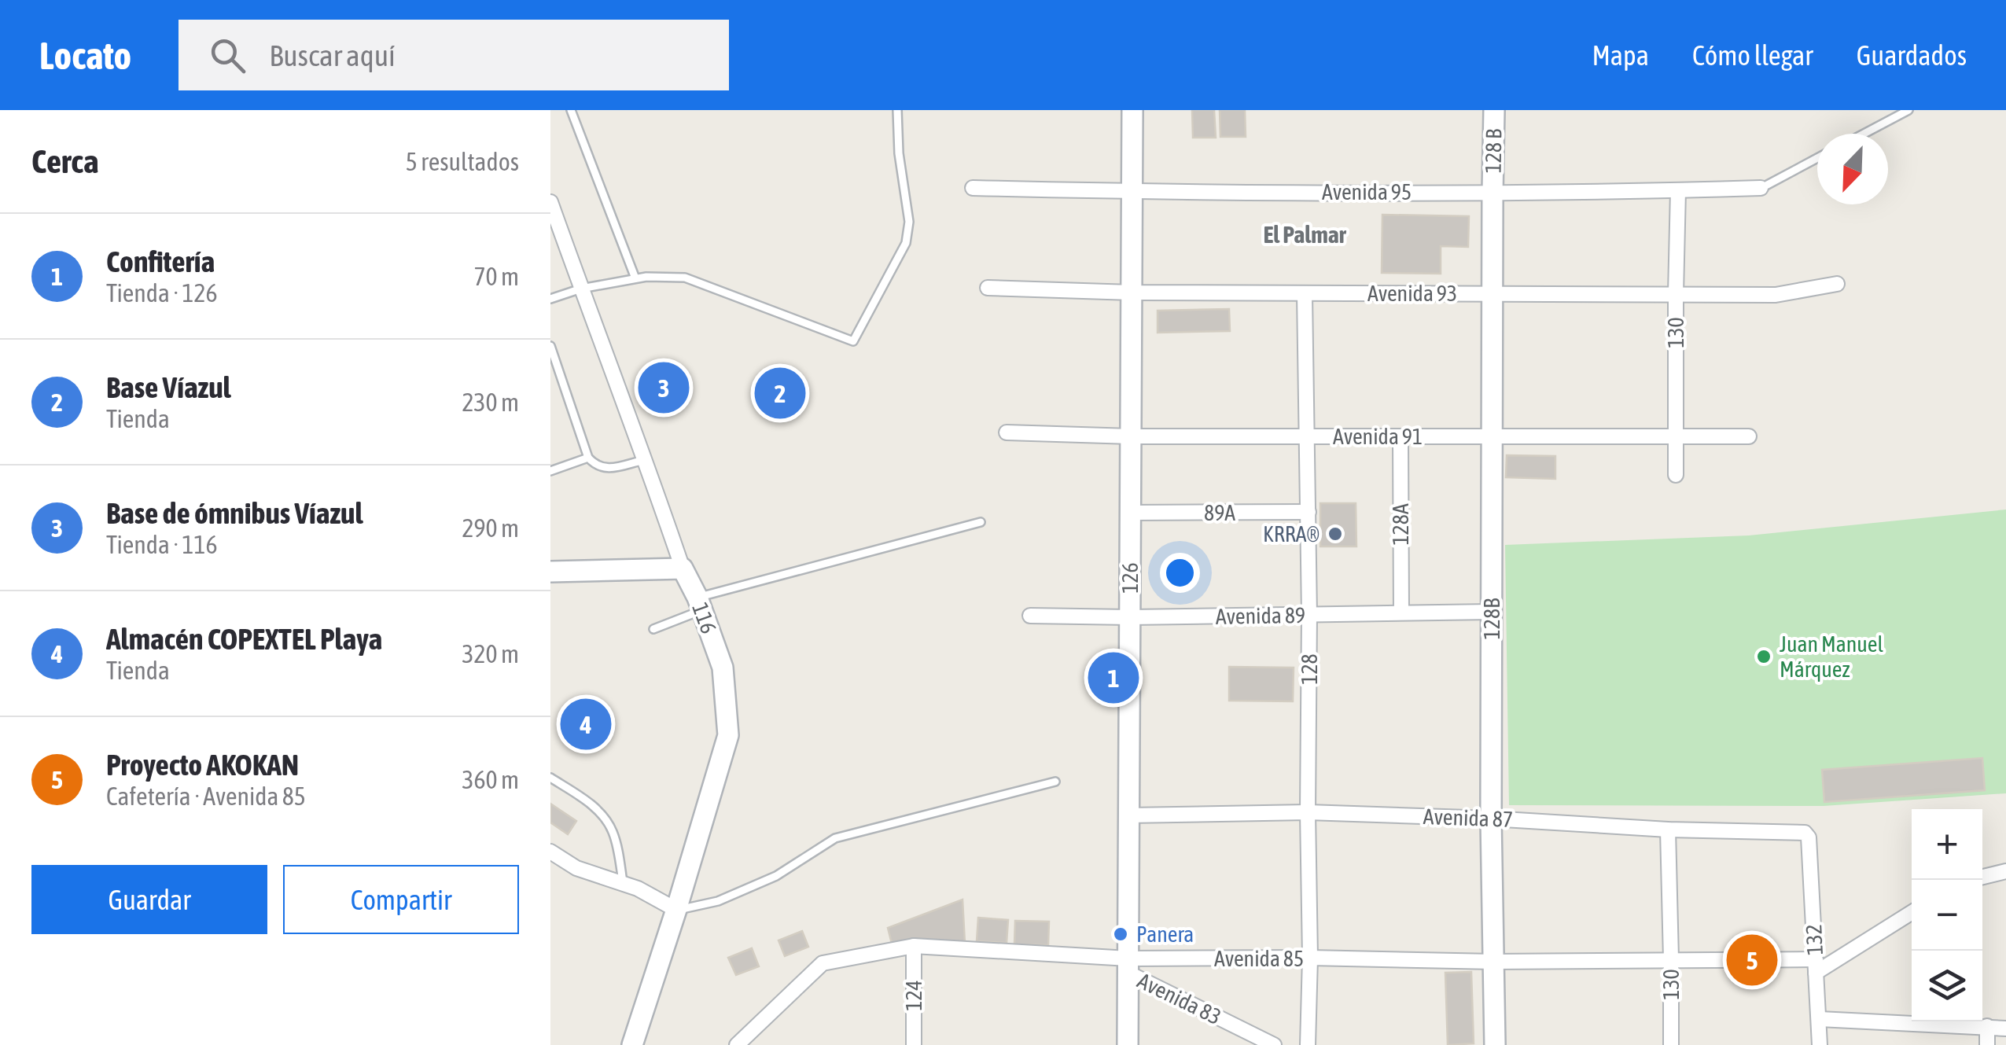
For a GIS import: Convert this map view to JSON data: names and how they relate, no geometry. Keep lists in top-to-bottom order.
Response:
{
  "streets": {
    "street": [
      "128 B",
      "Avenida 95",
      "Avenida 93",
      "130",
      "Avenida 91",
      "89A",
      "128A",
      "126",
      "Avenida 89",
      "116",
      "128B",
      "128",
      "Avenida 87",
      "132",
      "Avenida 85",
      "124",
      "Avenida 83"
    ]
  },
  "crossings": [
    ["128 B", "Avenida 95"],
    ["128 B", "128B"],
    ["Avenida 95", "130"],
    ["Avenida 95", "126"],
    ["Avenida 95", "128B"],
    ["Avenida 93", "130"],
    ["Avenida 93", "126"],
    ["Avenida 93", "128B"],
    ["Avenida 93", "128"],
    ["130", "Avenida 91"],
    ["130", "Avenida 87"],
    ["130", "Avenida 85"],
    ["Avenida 91", "128A"],
    ["Avenida 91", "126"],
    ["Avenida 91", "128B"],
    ["Avenida 91", "128"],
    ["89A", "126"],
    ["89A", "128"],
    ["128A", "Avenida 89"],
    ["126", "Avenida 89"],
    ["126", "Avenida 87"],
    ["126", "Avenida 85"],
    ["126", "Avenida 83"],
    ["Avenida 89", "128B"],
    ["Avenida 89", "128"],
    ["128B", "Avenida 87"],
    ["128B", "Avenida 85"],
    ["128", "Avenida 87"],
    ["128", "Avenida 85"],
    ["Avenida 87", "132"],
    ["132", "Avenida 85"],
    ["Avenida 85", "124"],
    ["Avenida 85", "Avenida 83"]
  ],
  "districts": ["El Palmar"],
  "places": ["KRRA®", "Juan Manuel Márquez", "Panera"],
  "north": "bottom left",
  "page": {
    "header": "Locato",
    "search": "Buscar aquí",
    "nav": ["Mapa", "Cómo llegar", "Guardados"],
    "heading": ["Cerca", "5 resultados"],
    "list": [
      {
        "mark": "1",
        "name": "Confitería",
        "note": "Tienda · 126",
        "value": "70 m"
      },
      {
        "mark": "2",
        "name": "Base Víazul",
        "note": "Tienda",
        "value": "230 m"
      },
      {
        "mark": "3",
        "name": "Base de ómnibus Víazul",
        "note": "Tienda · 116",
        "value": "290 m"
      },
      {
        "mark": "4",
        "name": "Almacén COPEXTEL Playa",
        "note": "Tienda",
        "value": "320 m"
      },
      {
        "mark": "5",
        "name": "Proyecto AKOKAN",
        "note": "Cafetería · Avenida 85",
        "value": "360 m"
      }
    ],
    "pins": [
      "3",
      "2",
      "1",
      "4",
      "5"
    ],
    "map_buttons": ["+", "−"],
    "buttons": ["Guardar", "Compartir"]
  }
}
